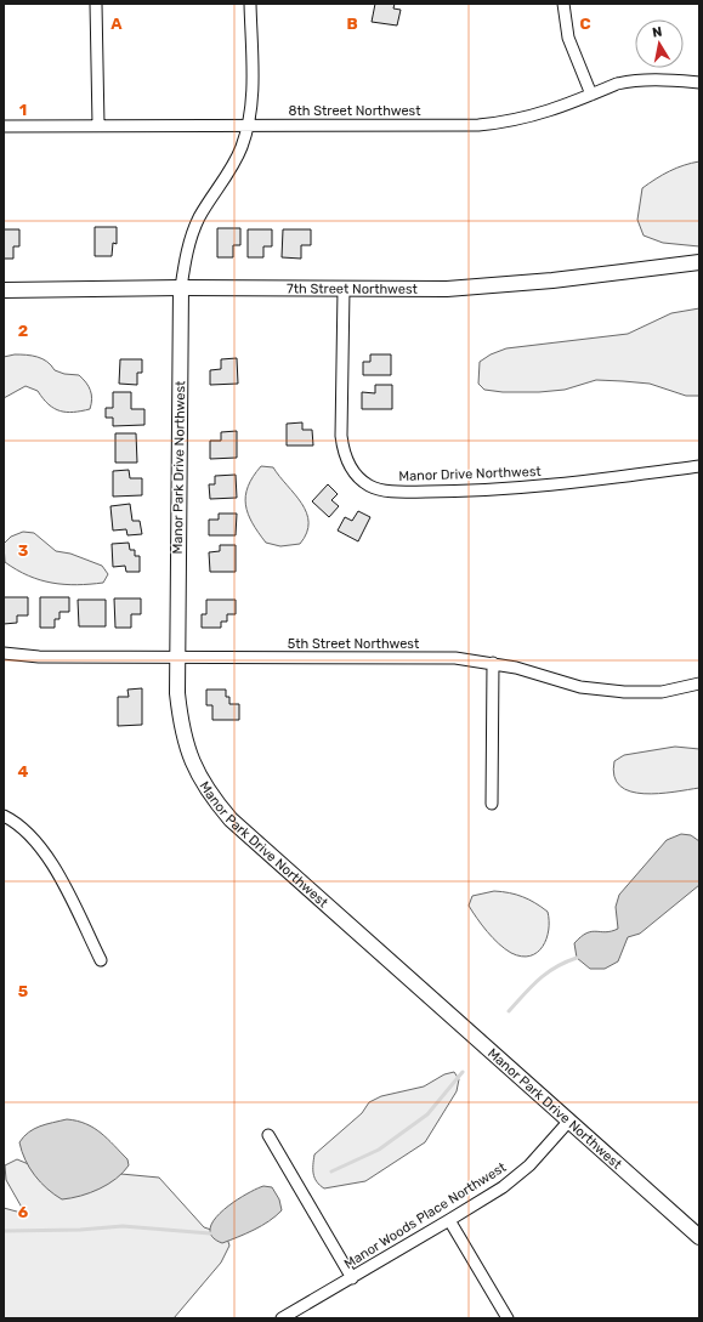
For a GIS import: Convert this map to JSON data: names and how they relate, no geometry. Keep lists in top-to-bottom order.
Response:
{
  "streets": {
    "street": [
      "8th Street Northwest",
      "7th Street Northwest",
      "Manor Park Drive Northwest",
      "Manor Drive Northwest",
      "5th Street Northwest",
      "Manor Woods Place Northwest"
    ]
  },
  "crossings": [
    ["7th Street Northwest", "Manor Park Drive Northwest"],
    ["7th Street Northwest", "Manor Drive Northwest"],
    ["Manor Park Drive Northwest", "5th Street Northwest"],
    ["Manor Park Drive Northwest", "Manor Woods Place Northwest"]
  ],
  "north": "top",
  "grid": {
    "columns": ["A", "B", "C"],
    "rows": [
      "1",
      "2",
      "3",
      "4",
      "5",
      "6"
    ]
  }
}
